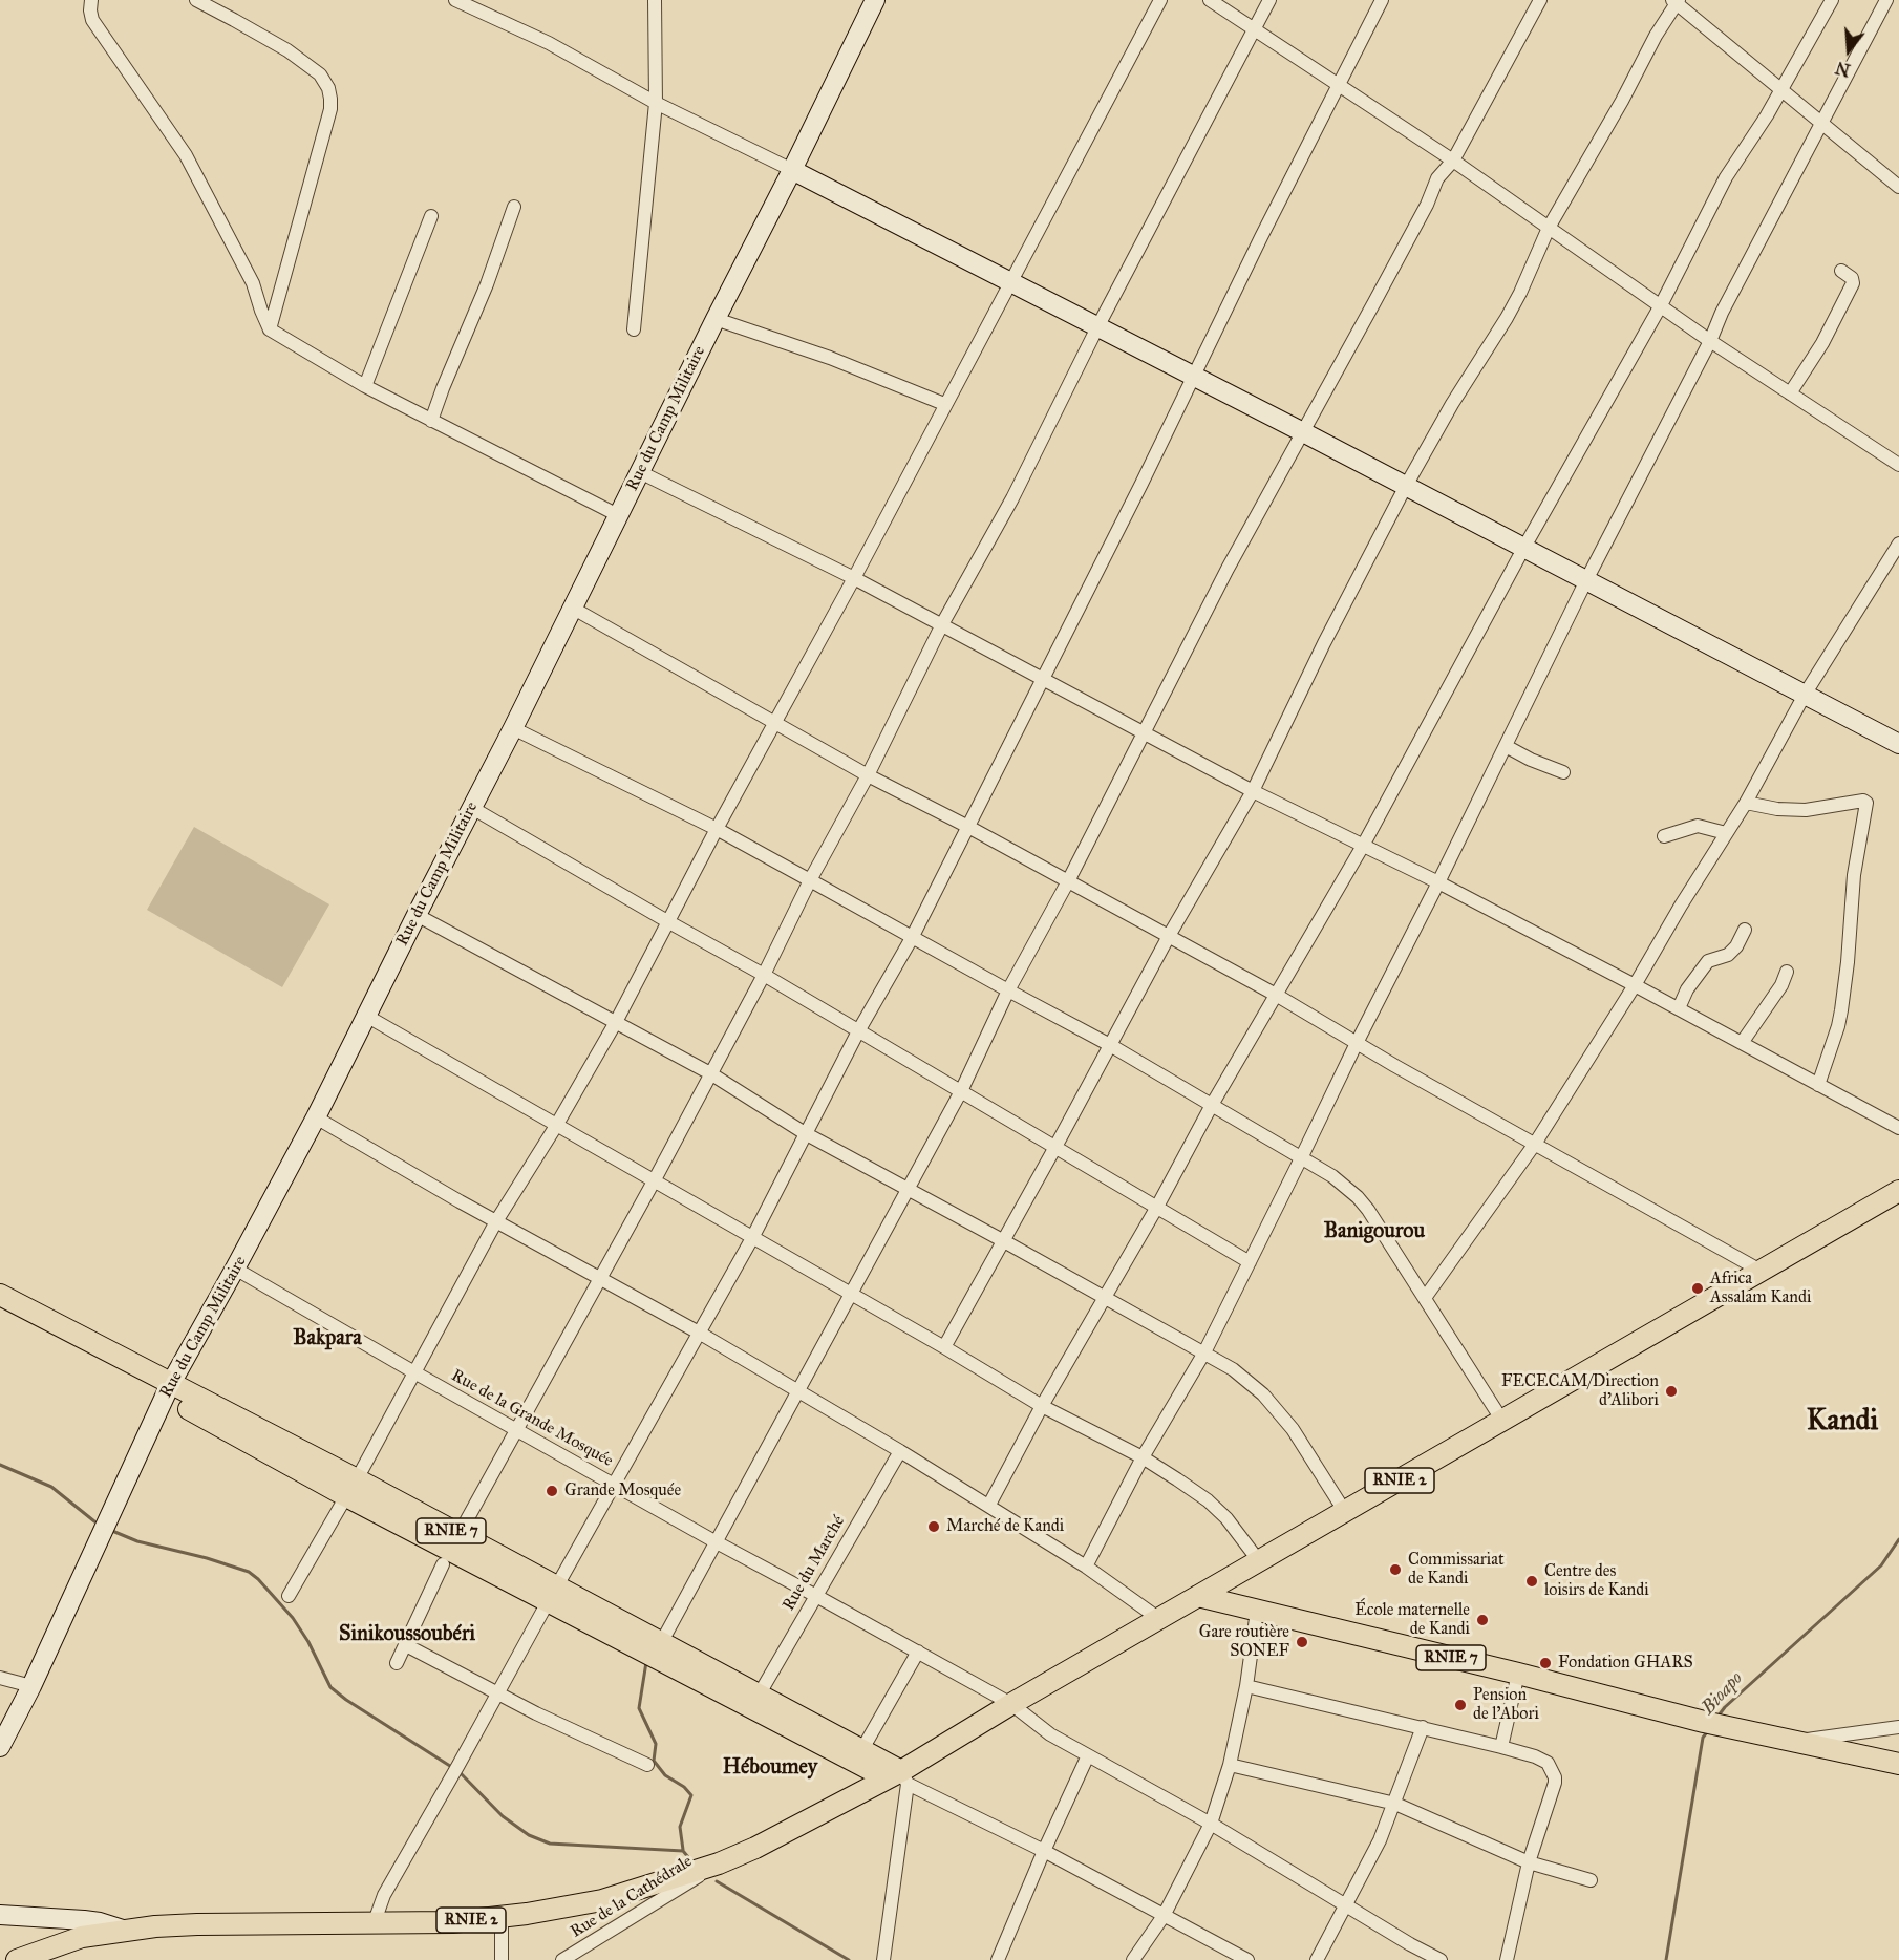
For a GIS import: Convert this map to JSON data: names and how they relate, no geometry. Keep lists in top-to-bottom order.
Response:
{
  "streets": {
    "main road": ["RNIE 2", "RNIE 7"],
    "street": [
      "Rue du Camp Militaire",
      "Rue de la Grande Mosquée",
      "Rue du Marché",
      "Rue de la Cathédrale"
    ]
  },
  "crossings": [
    ["Rue du Camp Militaire", "Rue de la Grande Mosquée"],
    ["Rue du Camp Militaire", "RNIE 7"],
    ["Rue de la Grande Mosquée", "RNIE 2"],
    ["Rue de la Grande Mosquée", "Rue du Marché"],
    ["RNIE 2", "RNIE 7"],
    ["RNIE 2", "Rue de la Cathédrale"],
    ["RNIE 7", "Rue du Marché"]
  ],
  "districts": [
    "Banigourou",
    "Bakpara",
    "Kandi",
    "Sinikoussoubéri",
    "Héboumey"
  ],
  "water": ["Bioapo"],
  "places": [
    "Africa Assalam Kandi",
    "FECECAM/Direction d'Alibori",
    "Grande Mosquée",
    "Marché de Kandi",
    "Commissariat de Kandi",
    "Centre des loisirs de Kandi",
    "École maternelle de Kandi",
    "Gare routière SONEF",
    "Fondation GHARS",
    "Pension de l'Abori"
  ],
  "north": "bottom"
}
